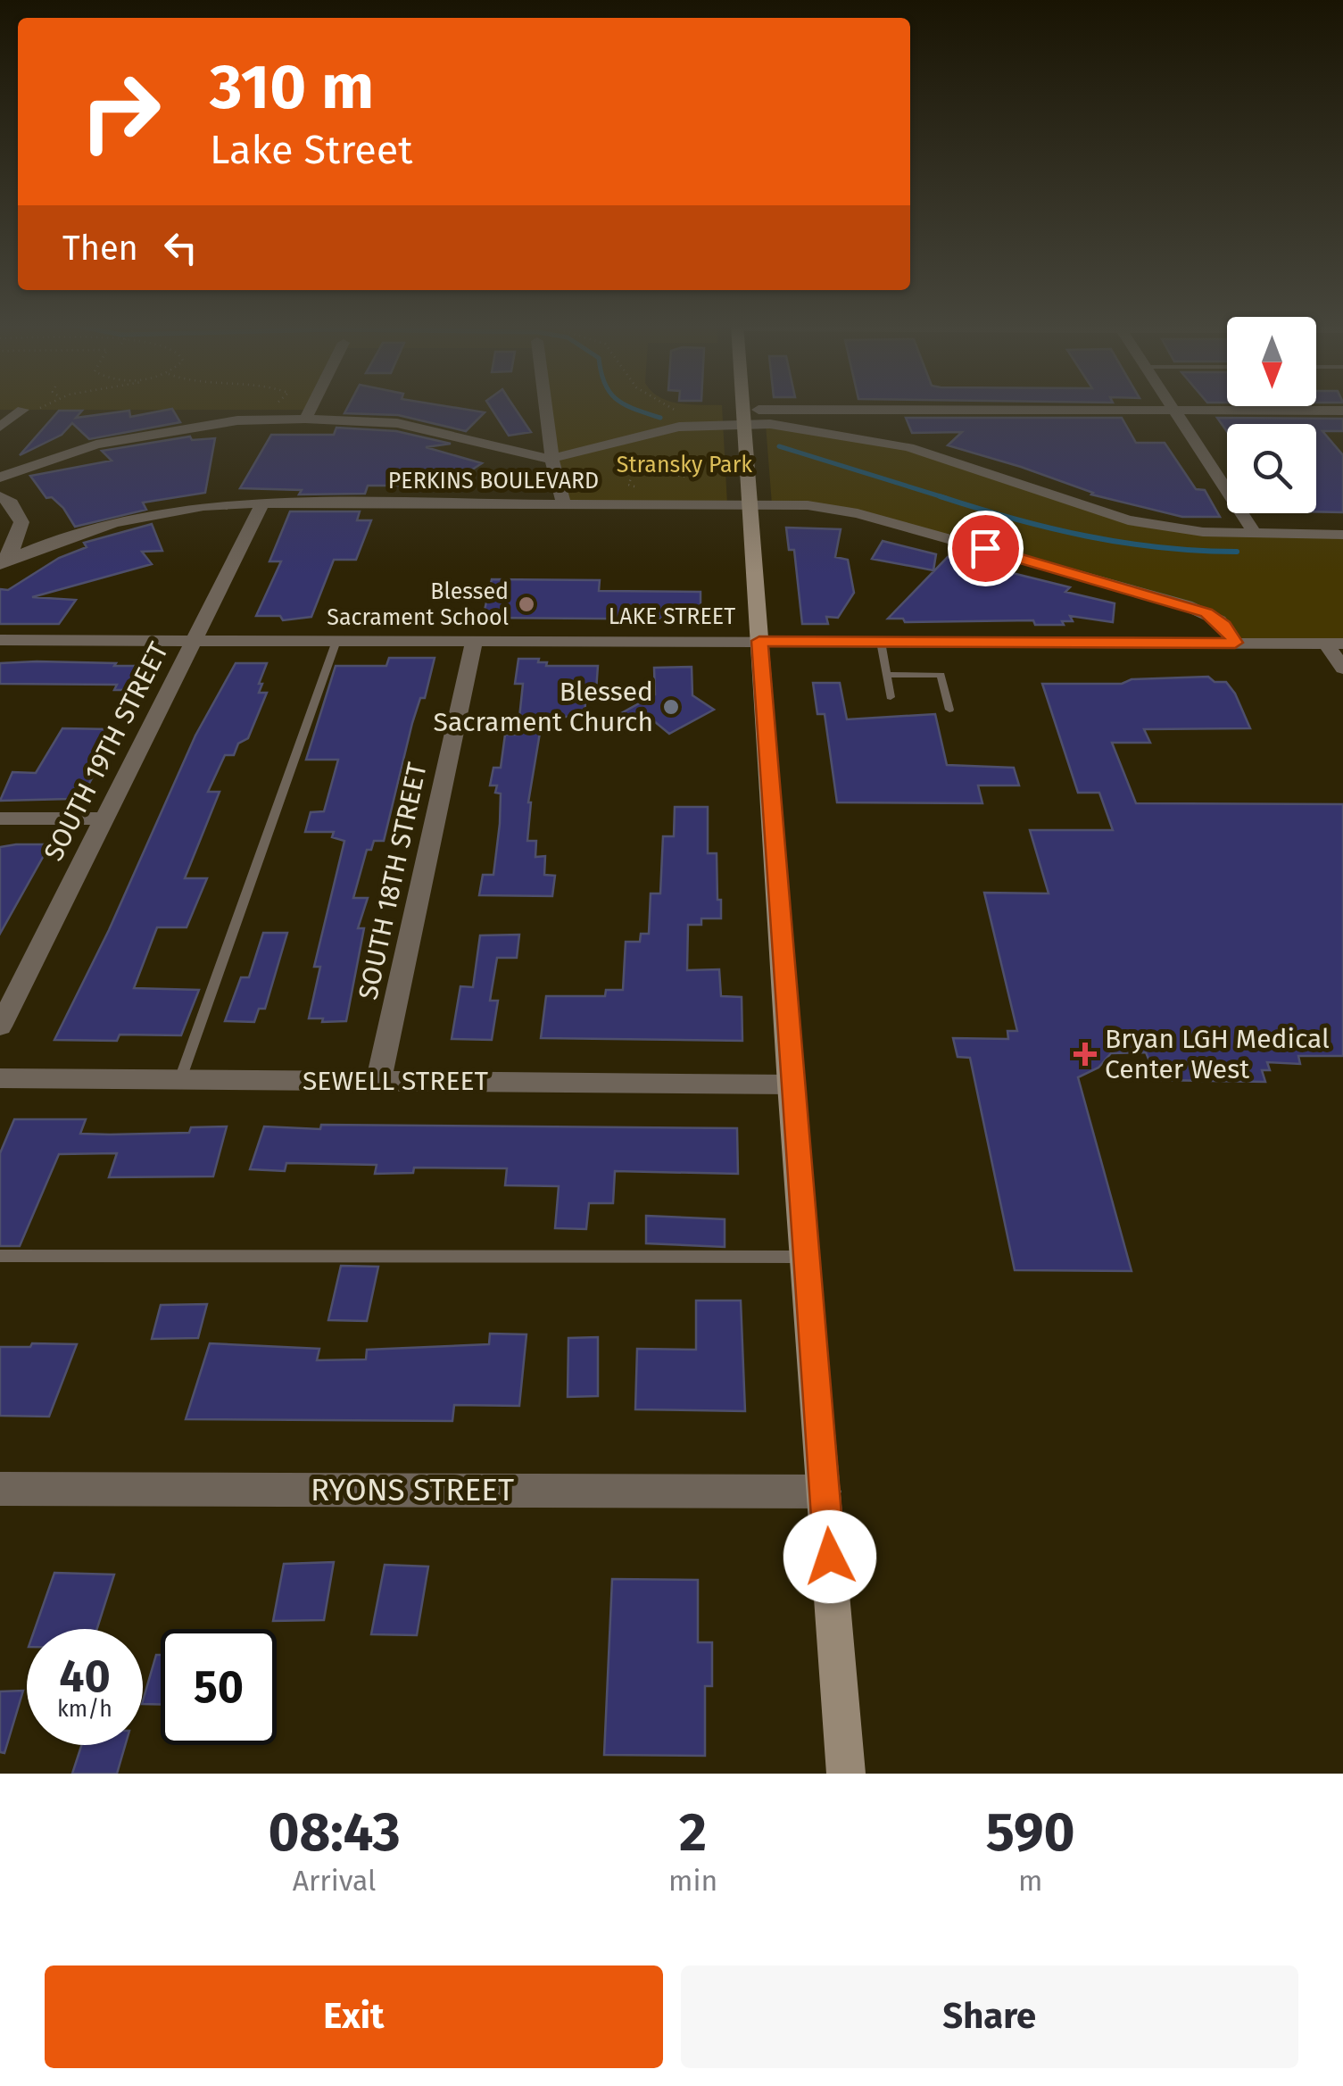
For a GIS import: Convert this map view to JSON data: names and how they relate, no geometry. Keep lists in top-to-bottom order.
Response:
{
  "streets": {
    "street": [
      "PERKINS BOULEVARD",
      "LAKE STREET",
      "SOUTH 19TH STREET",
      "SOUTH 18TH STREET",
      "SEWELL STREET",
      "RYONS STREET"
    ]
  },
  "crossings": [
    ["PERKINS BOULEVARD", "LAKE STREET"],
    ["PERKINS BOULEVARD", "SOUTH 19TH STREET"],
    ["LAKE STREET", "SOUTH 19TH STREET"],
    ["LAKE STREET", "SOUTH 18TH STREET"],
    ["SOUTH 18TH STREET", "SEWELL STREET"]
  ],
  "parks": ["Stransky Park"],
  "places": {
    "other": ["Blessed Sacrament School", "Blessed Sacrament Church"],
    "health": ["Bryan LGH Medical Center West"]
  },
  "north": "bottom",
  "page": {
    "turn": ["310 m", "Lake Street"],
    "then": "Then",
    "speed": "40 km/h",
    "limit": "50",
    "eta": [
      "08:43",
      "Arrival",
      "2",
      "min",
      "590",
      "m"
    ],
    "buttons": ["Exit", "Share"]
  }
}
